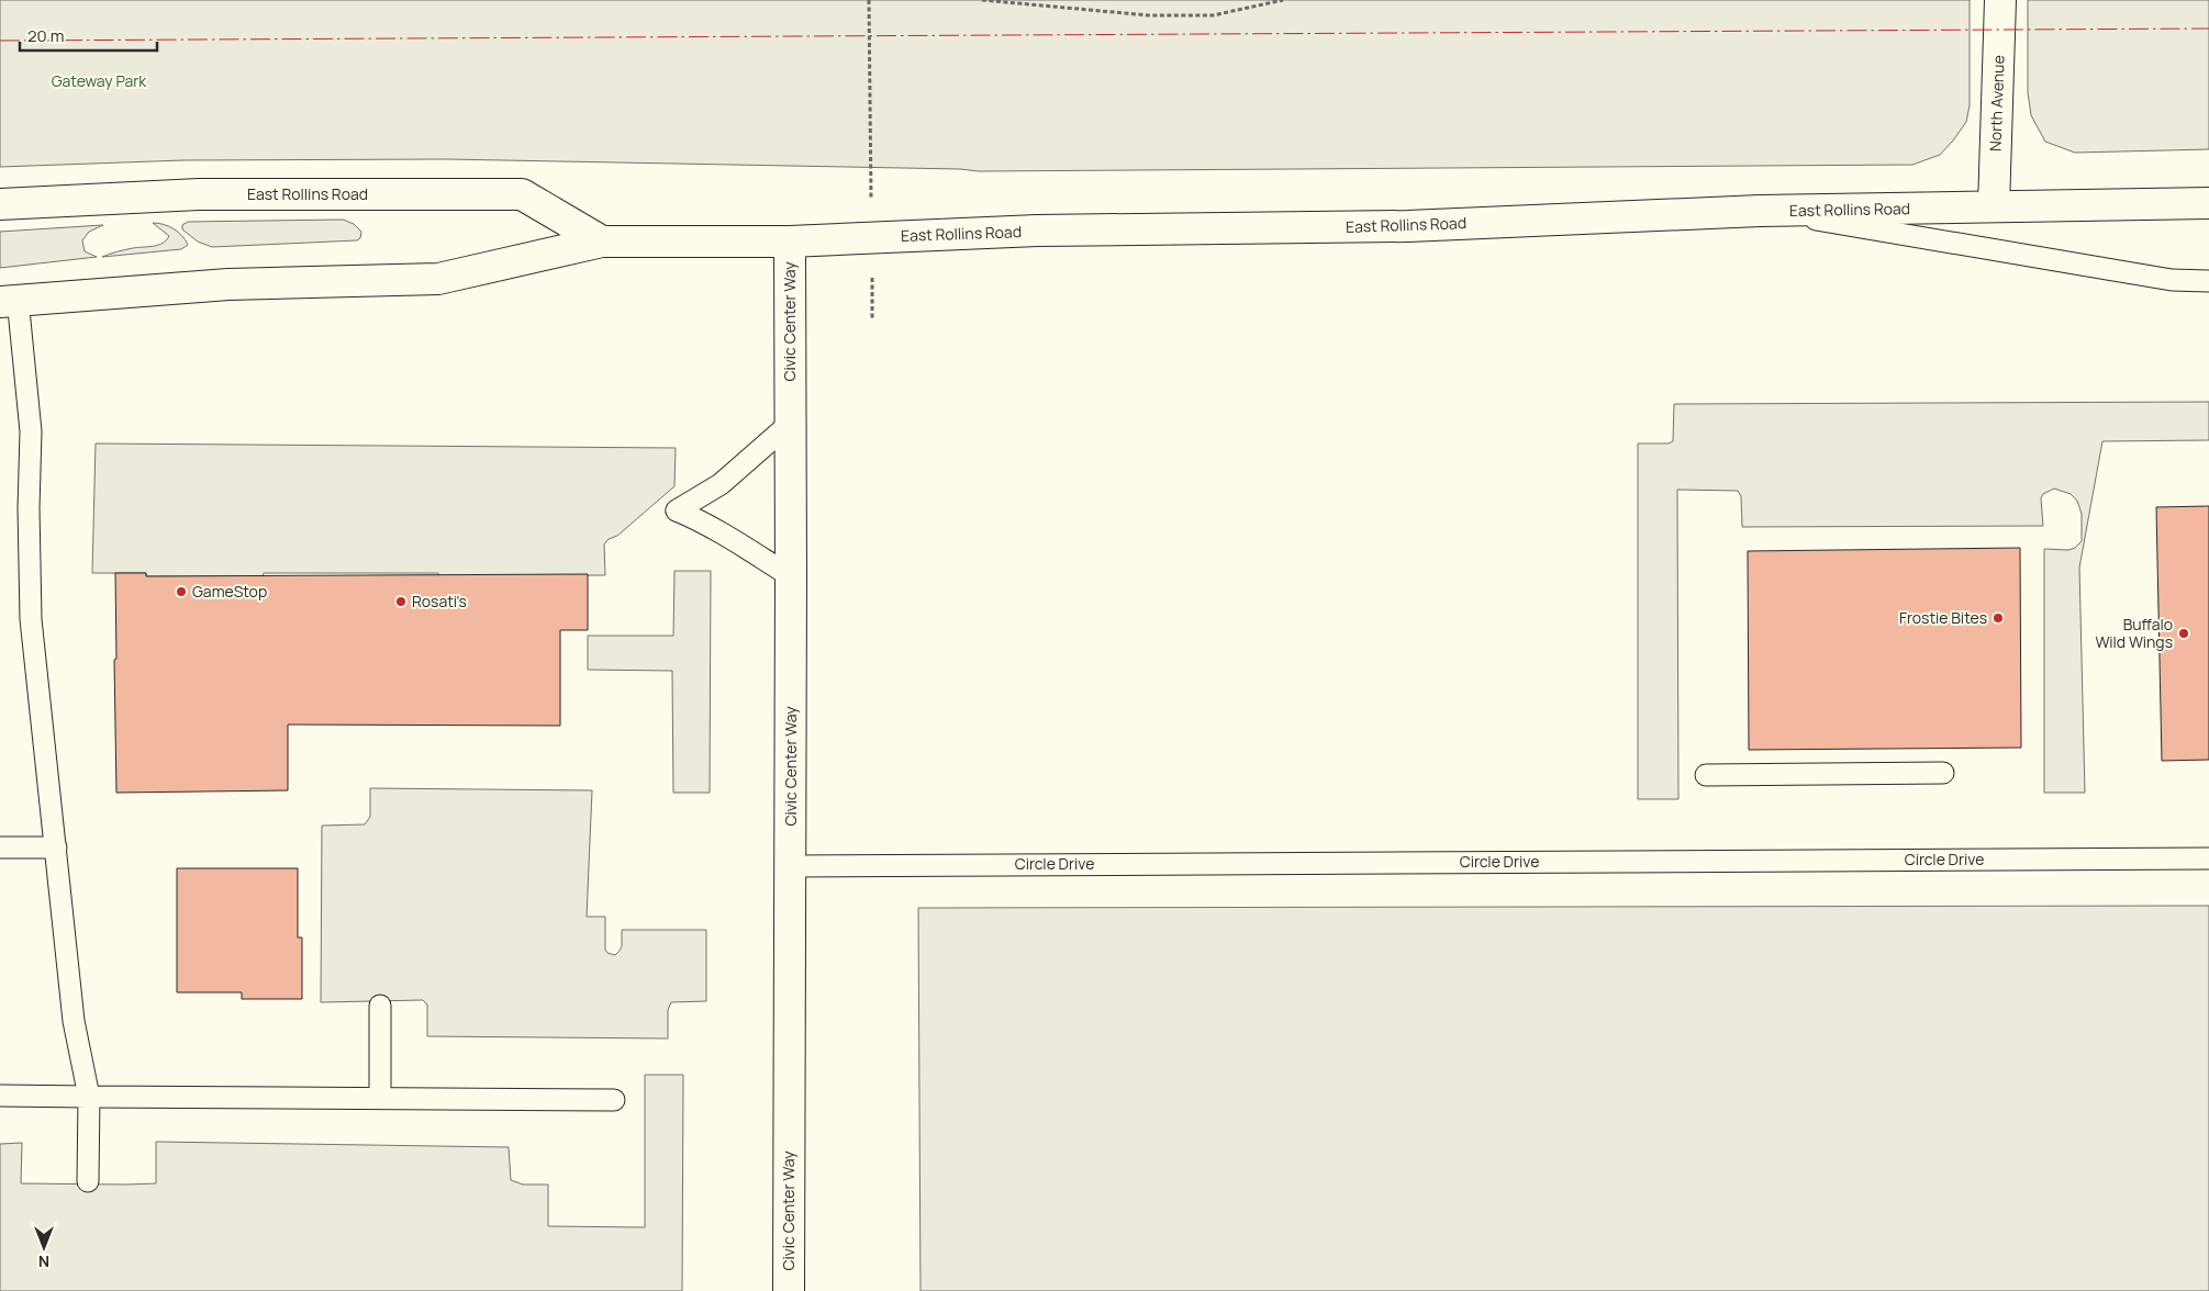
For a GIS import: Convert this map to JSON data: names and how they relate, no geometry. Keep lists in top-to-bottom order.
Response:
{
  "streets": {
    "main road": ["North Avenue", "East Rollins Road", "Civic Center Way"],
    "lane": ["Circle Drive"]
  },
  "crossings": [
    ["North Avenue", "East Rollins Road"],
    ["East Rollins Road", "Civic Center Way"],
    ["Civic Center Way", "Circle Drive"]
  ],
  "parks": ["Gateway Park"],
  "places": [
    "GameStop",
    "Rosati's",
    "Frostie Bites",
    "Buffalo Wild Wings"
  ],
  "scale_bar": "20 m",
  "north": "bottom"
}
